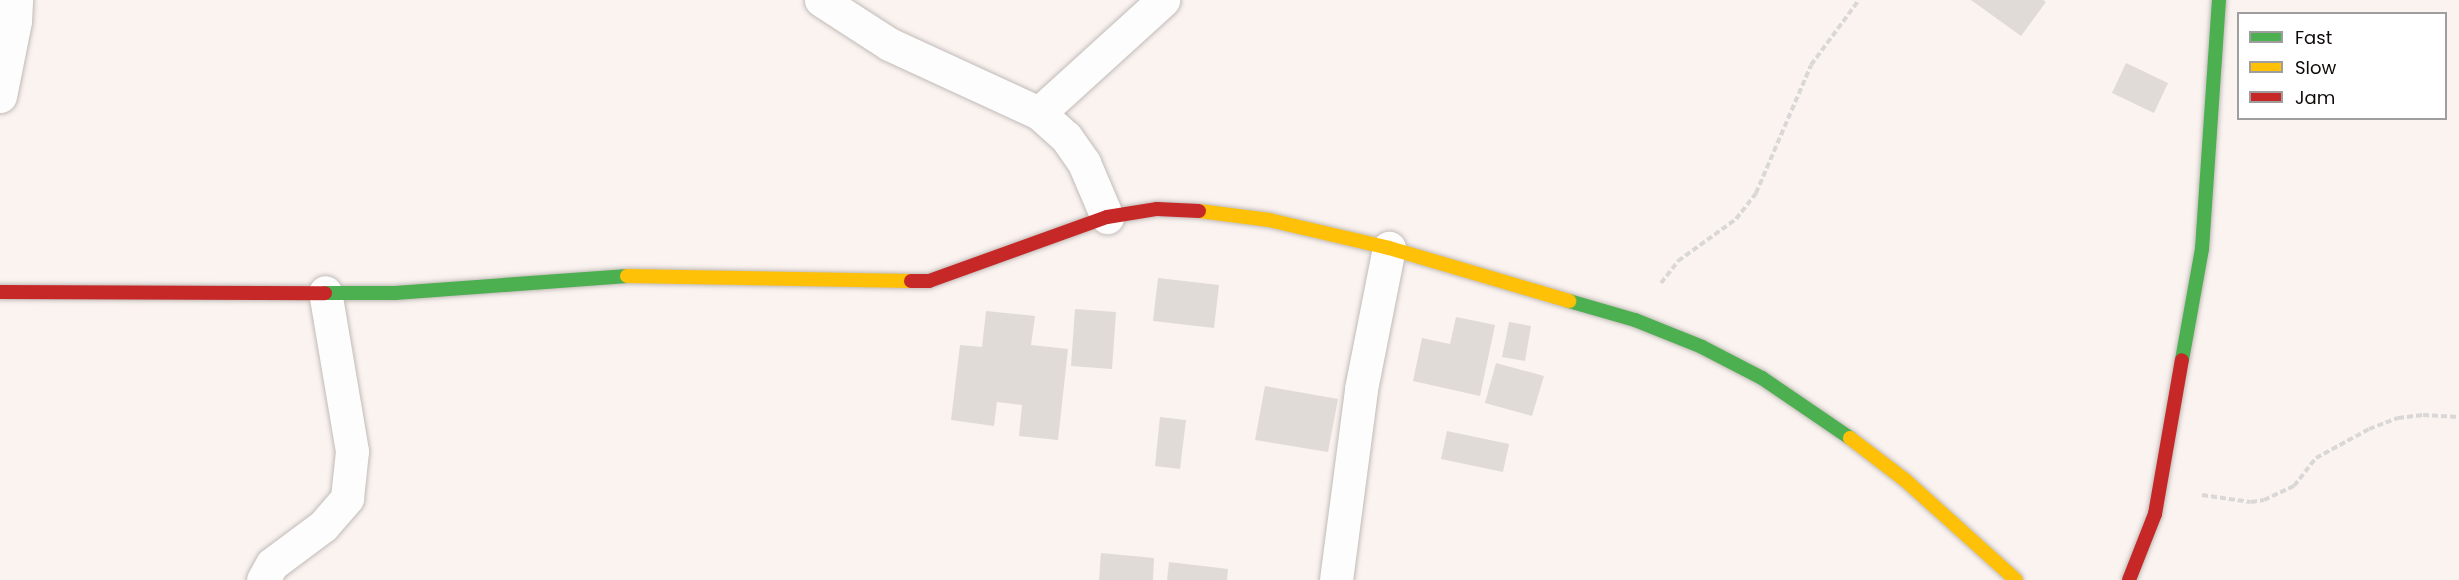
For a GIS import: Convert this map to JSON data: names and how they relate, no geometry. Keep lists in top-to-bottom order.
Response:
{
  "legend": ["Fast", "Slow", "Jam"]
}
